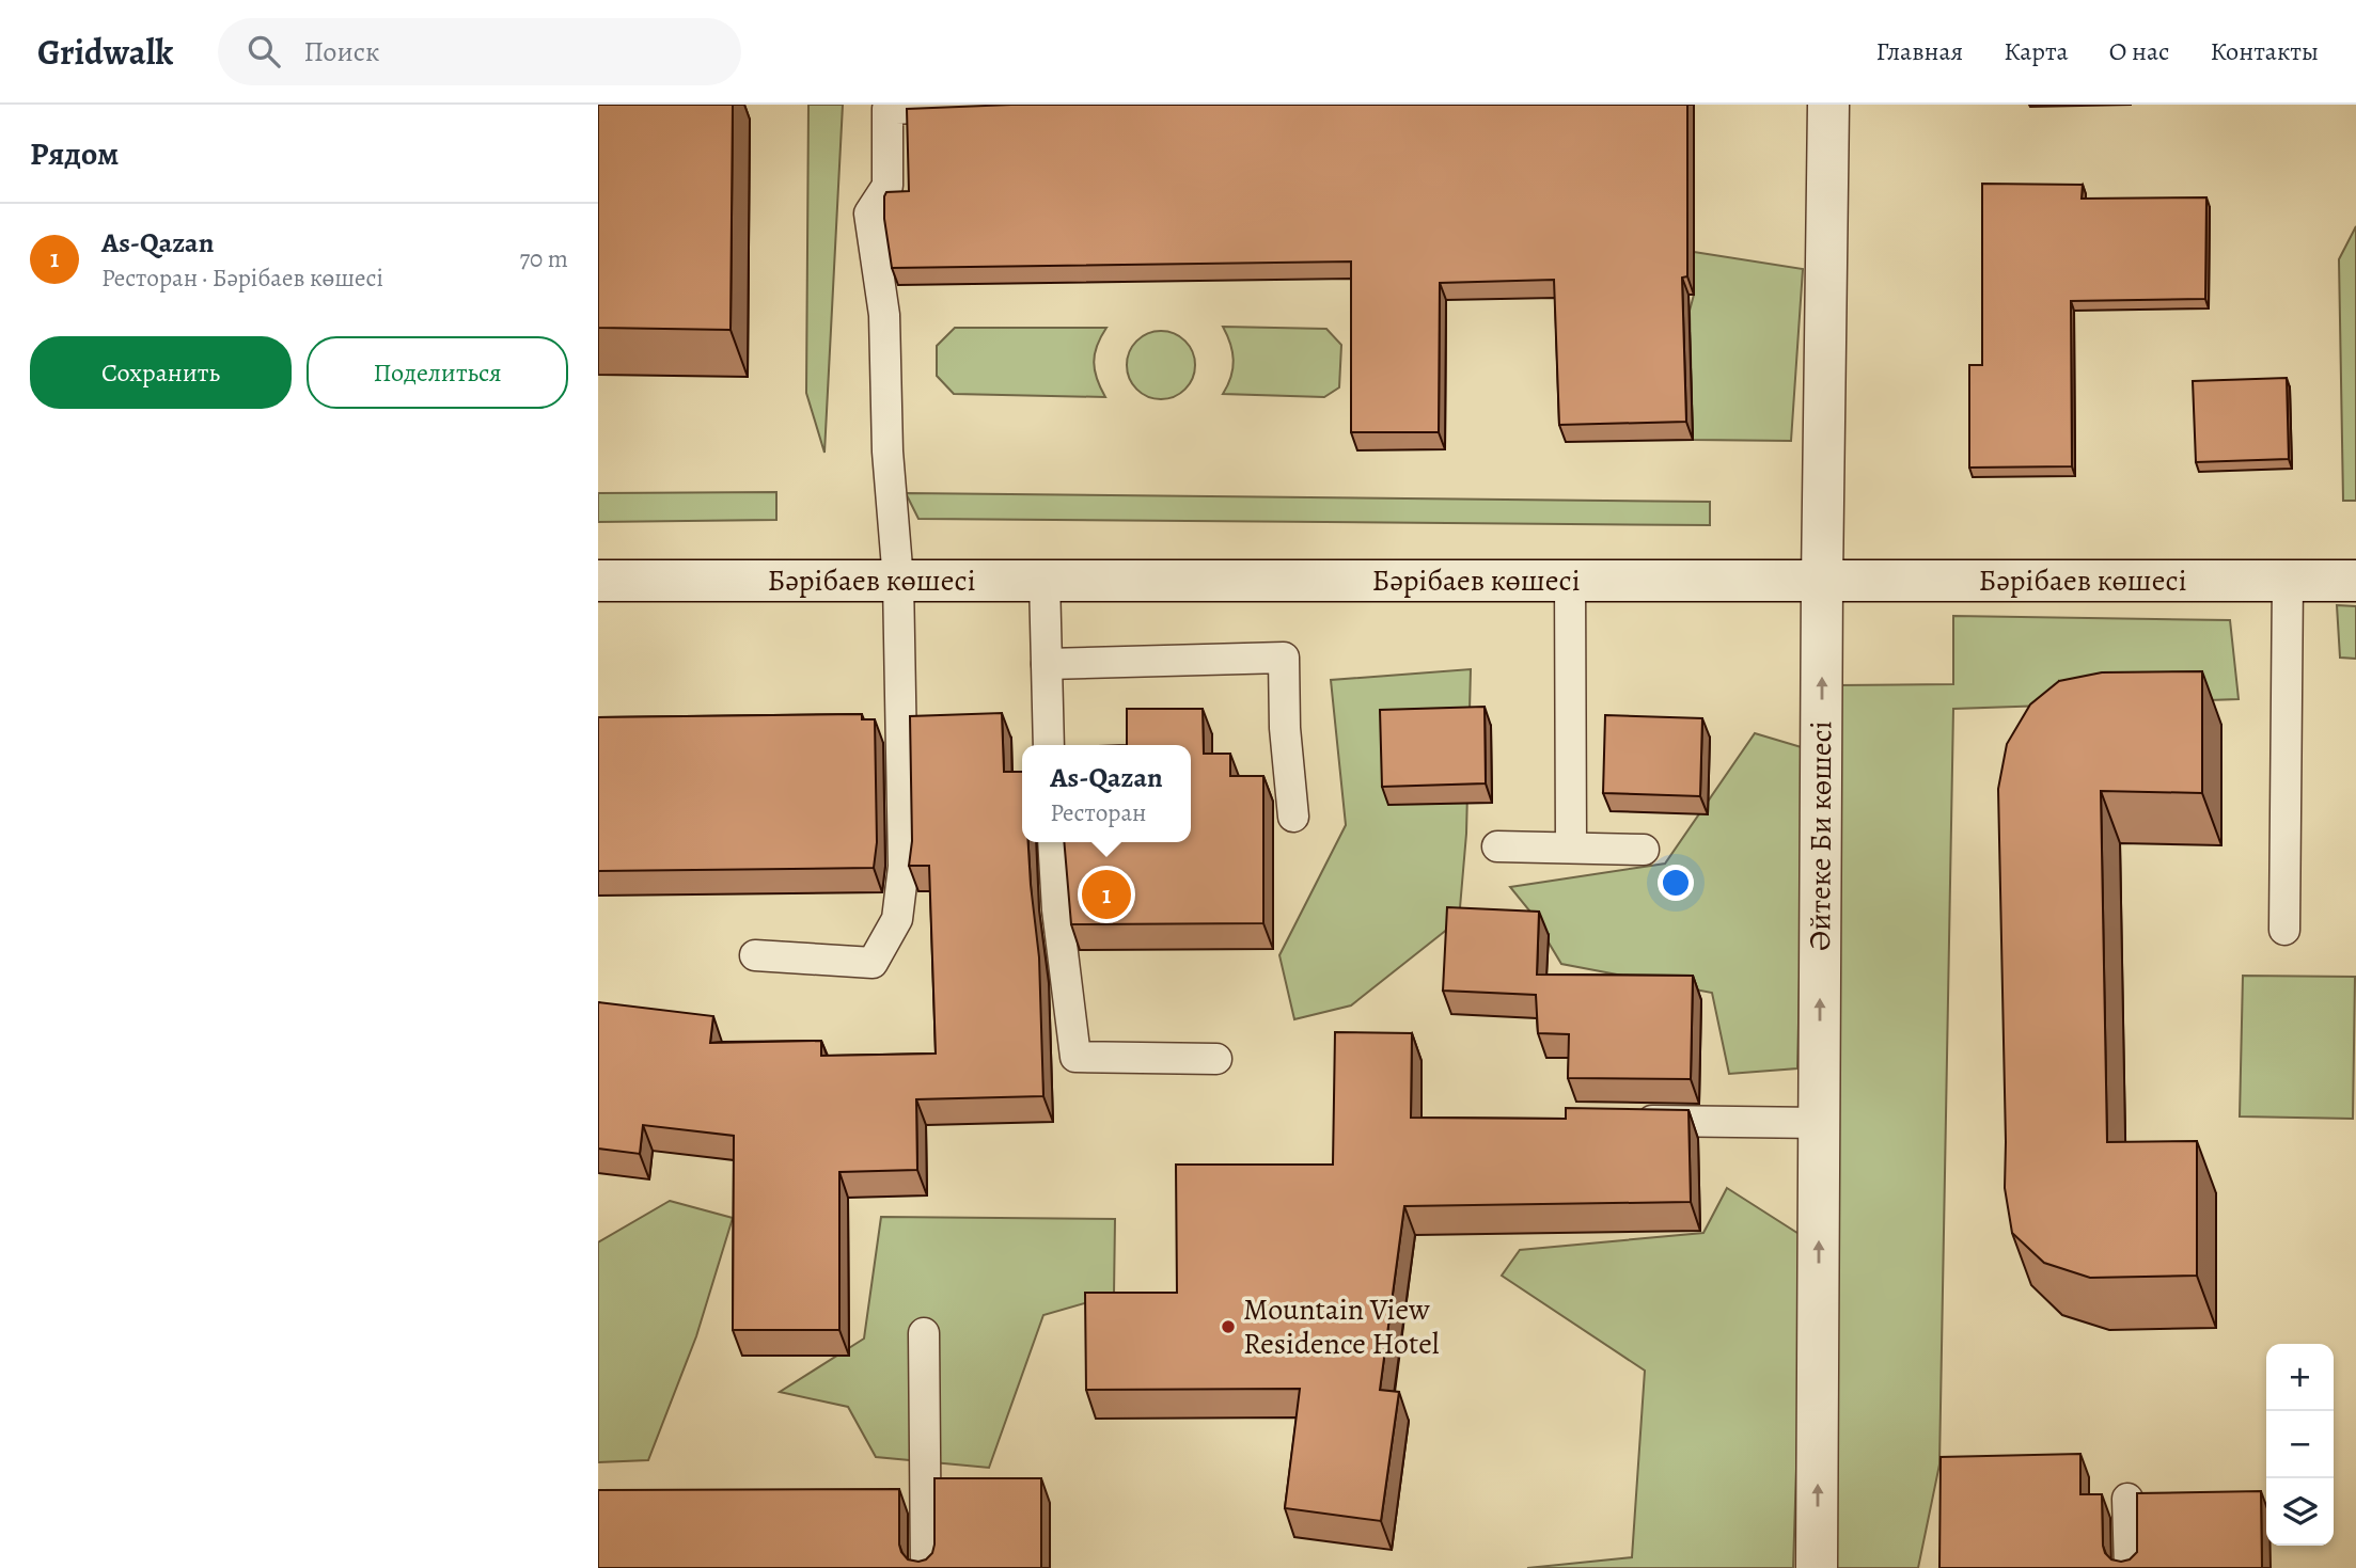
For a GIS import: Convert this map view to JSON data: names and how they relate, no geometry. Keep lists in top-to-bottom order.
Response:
{
  "streets": {
    "street": ["Бәрібаев көшесі", "Әйтеке Би көшесі"]
  },
  "crossings": [
    ["Бәрібаев көшесі", "Әйтеке Би көшесі"]
  ],
  "one_way": ["Әйтеке Би көшесі"],
  "places": ["Mountain View Residence Hotel"],
  "page": {
    "header": "Gridwalk",
    "search": "Поиск",
    "nav": [
      "Главная",
      "Карта",
      "О нас",
      "Контакты"
    ],
    "heading": "Рядом",
    "list": [
      {
        "mark": "1",
        "name": "As-Qazan",
        "note": "Ресторан · Бәрібаев көшесі",
        "value": "70 m"
      }
    ],
    "buttons": ["Сохранить", "Поделиться"],
    "popup": ["As-Qazan", "Ресторан"],
    "pins": "1",
    "map_buttons": ["+", "−"]
  }
}
